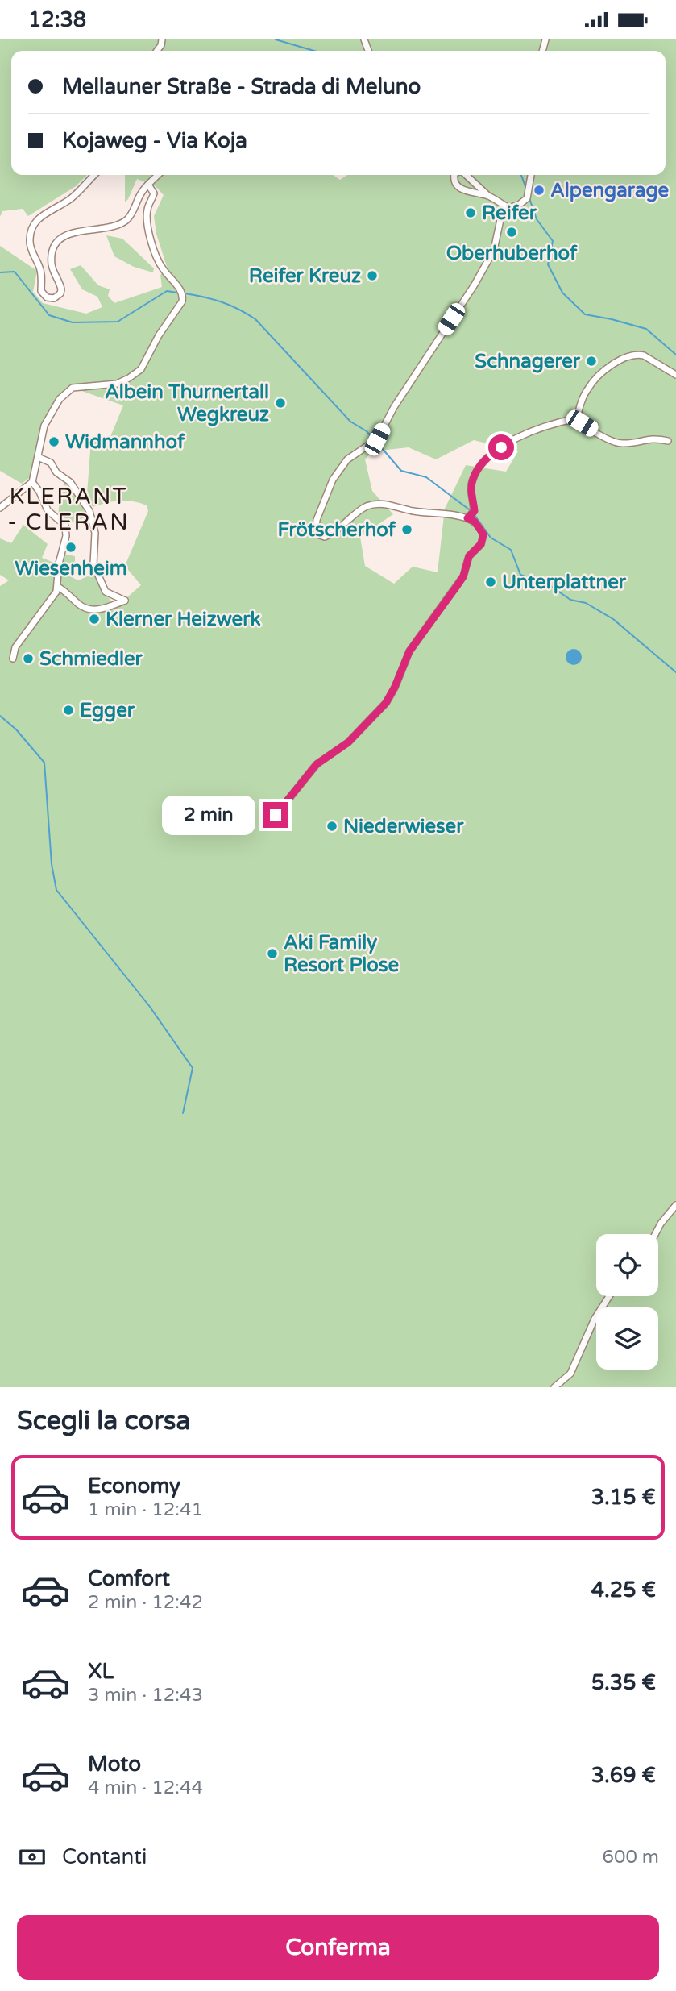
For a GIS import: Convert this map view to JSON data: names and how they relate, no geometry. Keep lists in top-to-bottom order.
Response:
{
  "districts": ["KLERANT - CLERAN"],
  "places": [
    "Alpengarage",
    "Reifer",
    "Oberhuberhof",
    "Reifer Kreuz",
    "Schnagerer",
    "Albein Thurnertall Wegkreuz",
    "Widmannhof",
    "Frötscherhof",
    "Wiesenheim",
    "Unterplattner",
    "Klerner Heizwerk",
    "Schmiedler",
    "Egger",
    "Niederwieser",
    "Aki Family Resort Plose"
  ],
  "page": {
    "status": "12:38",
    "banner": ["Mellauner Straße - Strada di Meluno", "Kojaweg - Via Koja"],
    "bubble": "2 min",
    "heading": "Scegli la corsa",
    "list": [
      {
        "name": "Economy",
        "note": "1 min · 12:41",
        "value": "3.15 €"
      },
      {
        "name": "Comfort",
        "note": "2 min · 12:42",
        "value": "4.25 €"
      },
      {
        "name": "XL",
        "note": "3 min · 12:43",
        "value": "5.35 €"
      },
      {
        "name": "Moto",
        "note": "4 min · 12:44",
        "value": "3.69 €"
      }
    ],
    "pay": ["Contanti", "600 m"],
    "buttons": "Conferma"
  }
}
